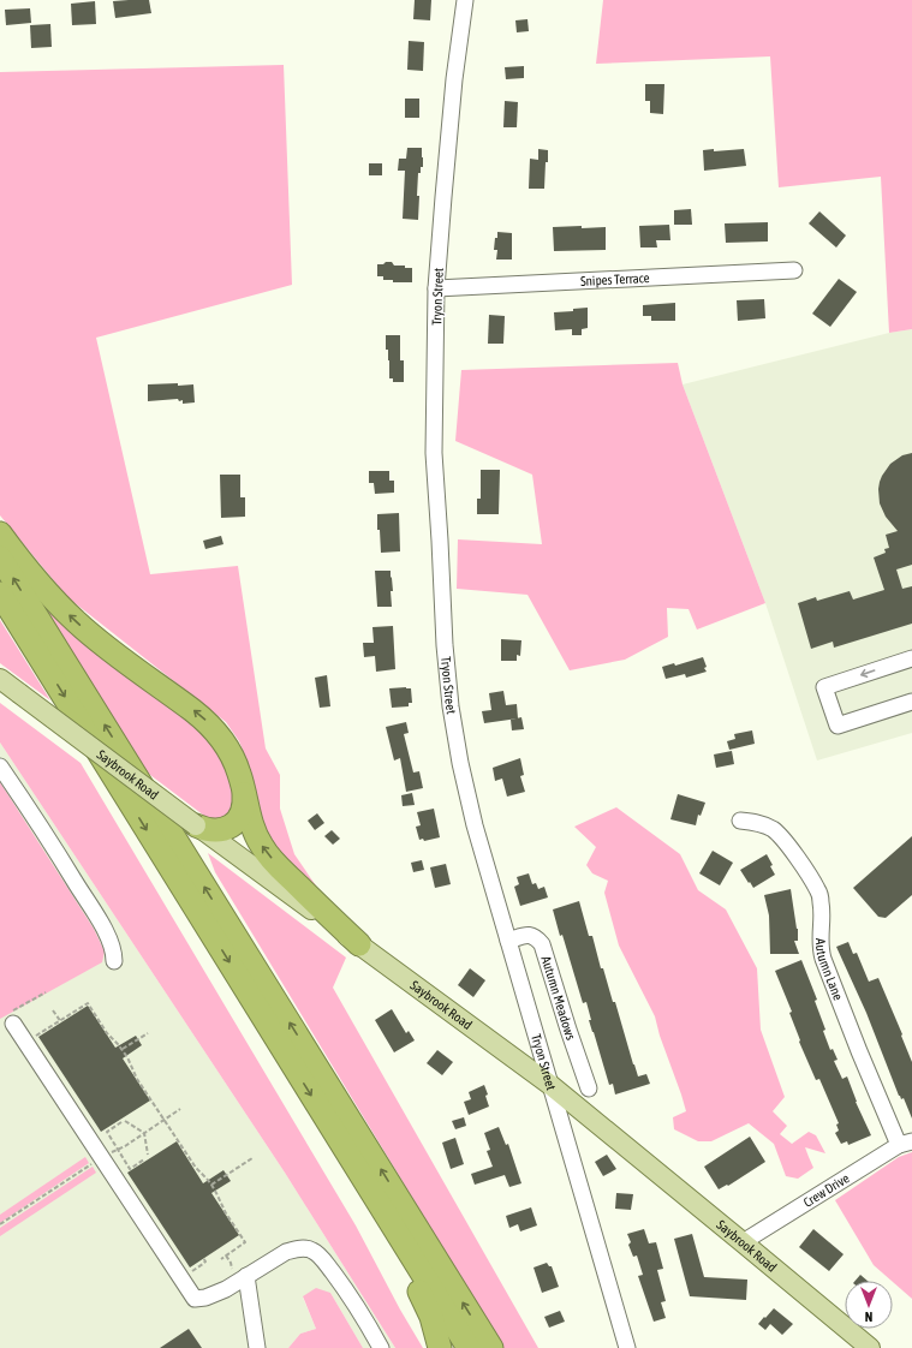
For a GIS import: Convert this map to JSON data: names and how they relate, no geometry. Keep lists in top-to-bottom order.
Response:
{
  "streets": {
    "main road": ["Saybrook Road"],
    "street": [
      "Snipes Terrace",
      "Tryon Street",
      "Autumn Lane",
      "Autumn Meadows",
      "Crew Drive"
    ]
  },
  "crossings": [
    ["Snipes Terrace", "Tryon Street"],
    ["Tryon Street", "Saybrook Road"],
    ["Tryon Street", "Autumn Meadows"],
    ["Saybrook Road", "Crew Drive"],
    ["Autumn Lane", "Crew Drive"]
  ],
  "north": "bottom"
}
